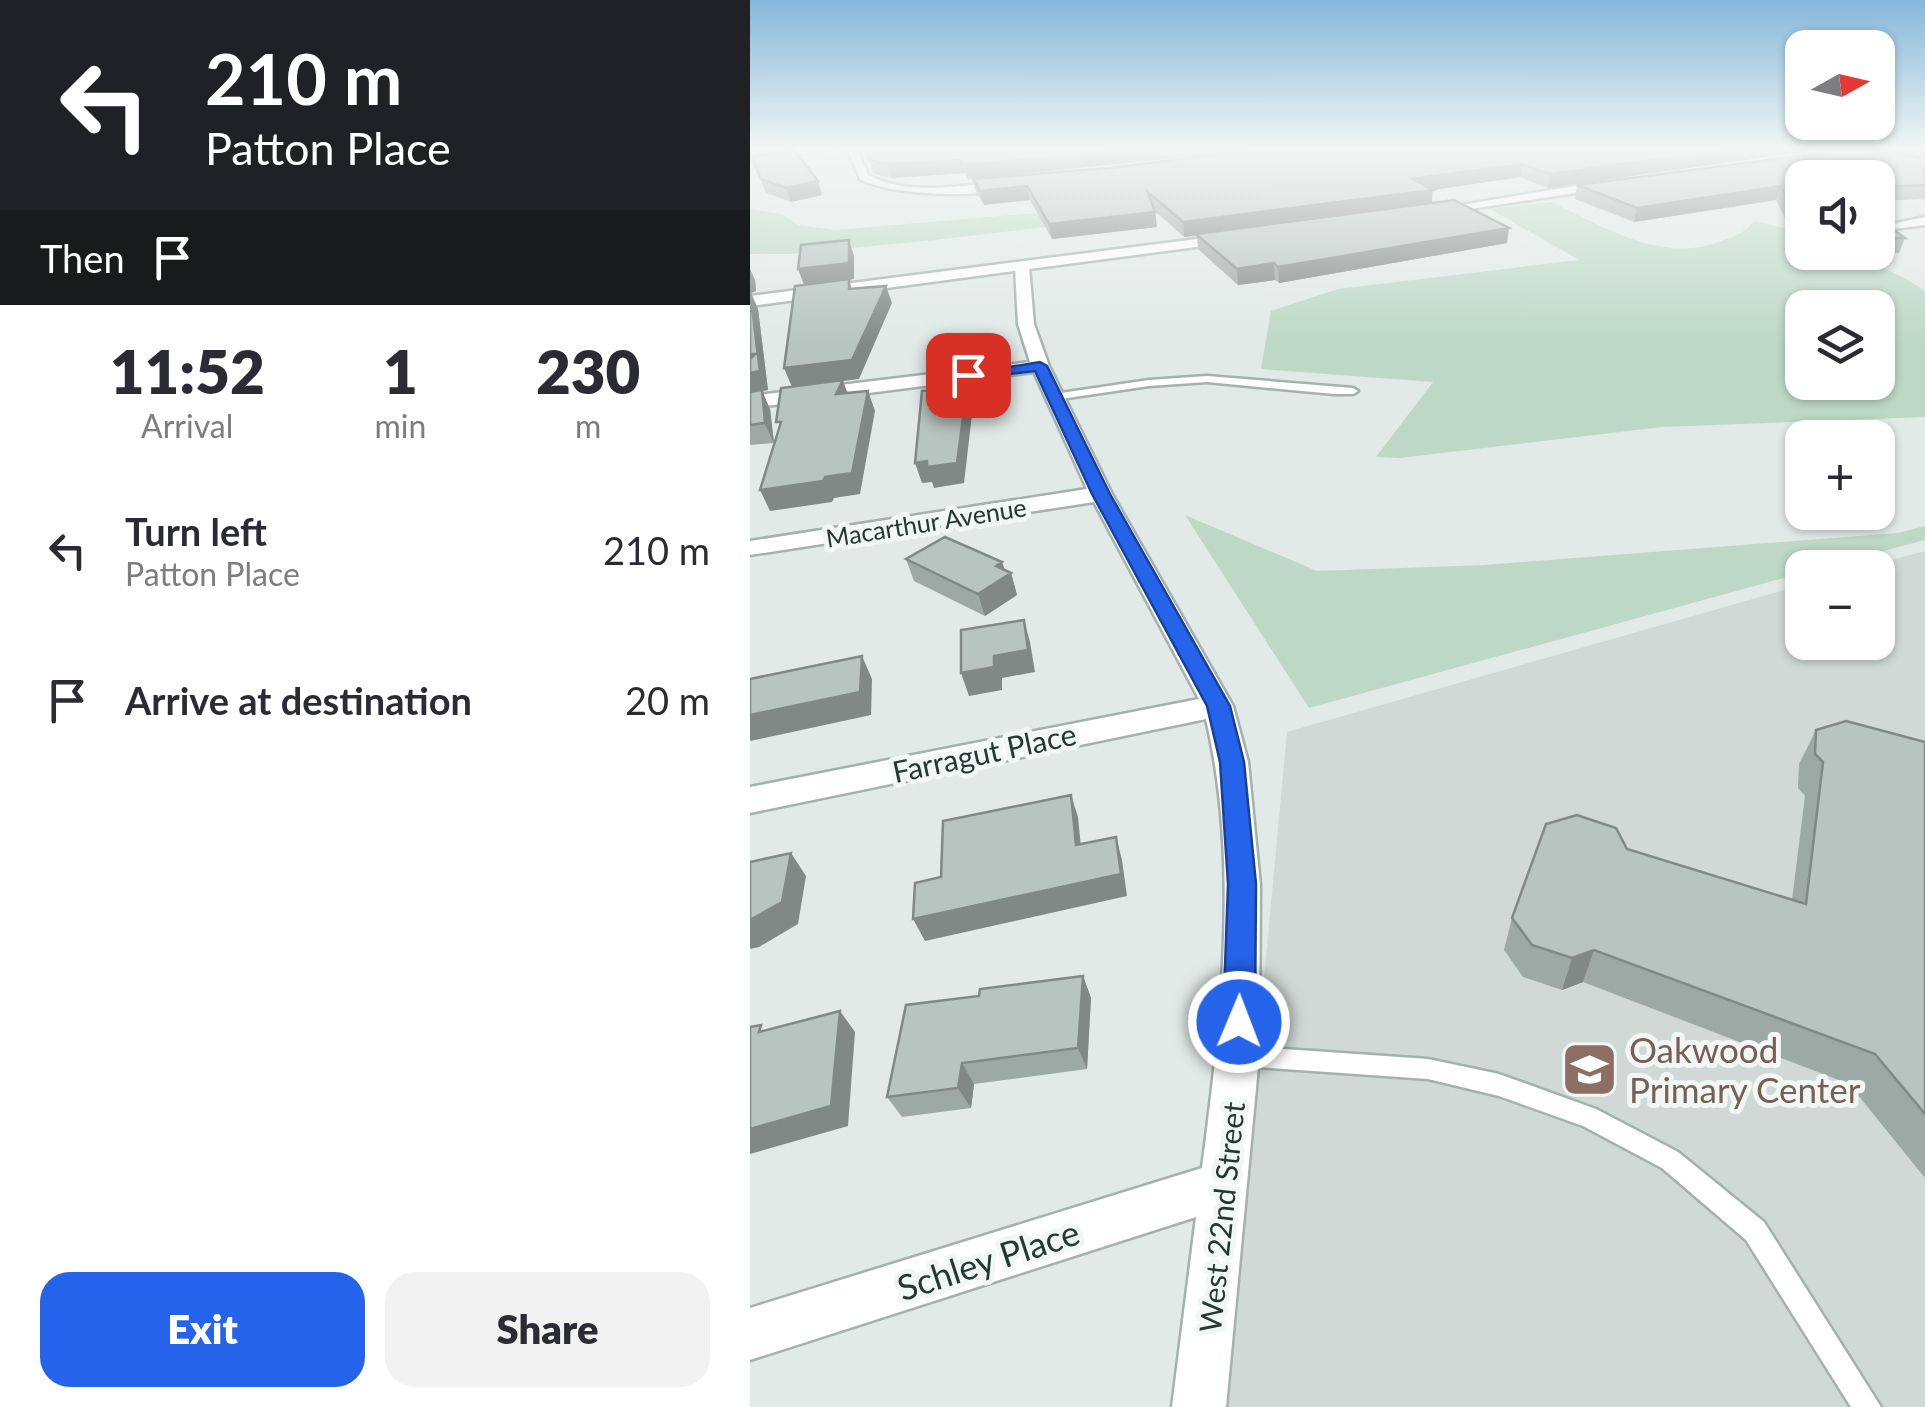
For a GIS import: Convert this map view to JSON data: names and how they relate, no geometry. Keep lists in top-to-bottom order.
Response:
{
  "streets": {
    "street": [
      "Macarthur Avenue",
      "Farragut Place",
      "West 22nd Street",
      "Schley Place"
    ]
  },
  "crossings": [
    ["Macarthur Avenue", "West 22nd Street"],
    ["Farragut Place", "West 22nd Street"],
    ["West 22nd Street", "Schley Place"]
  ],
  "places": {
    "school or university": ["Oakwood Primary Center"]
  },
  "north": "right",
  "page": {
    "turn": ["210 m", "Patton Place"],
    "map_buttons": ["+", "−"],
    "then": "Then",
    "eta": [
      "11:52",
      "Arrival",
      "1",
      "min",
      "230",
      "m"
    ],
    "list": [
      {
        "name": "Turn left",
        "note": "Patton Place",
        "value": "210 m"
      },
      {
        "name": "Arrive at destination",
        "value": "20 m"
      }
    ],
    "buttons": ["Exit", "Share"]
  }
}
